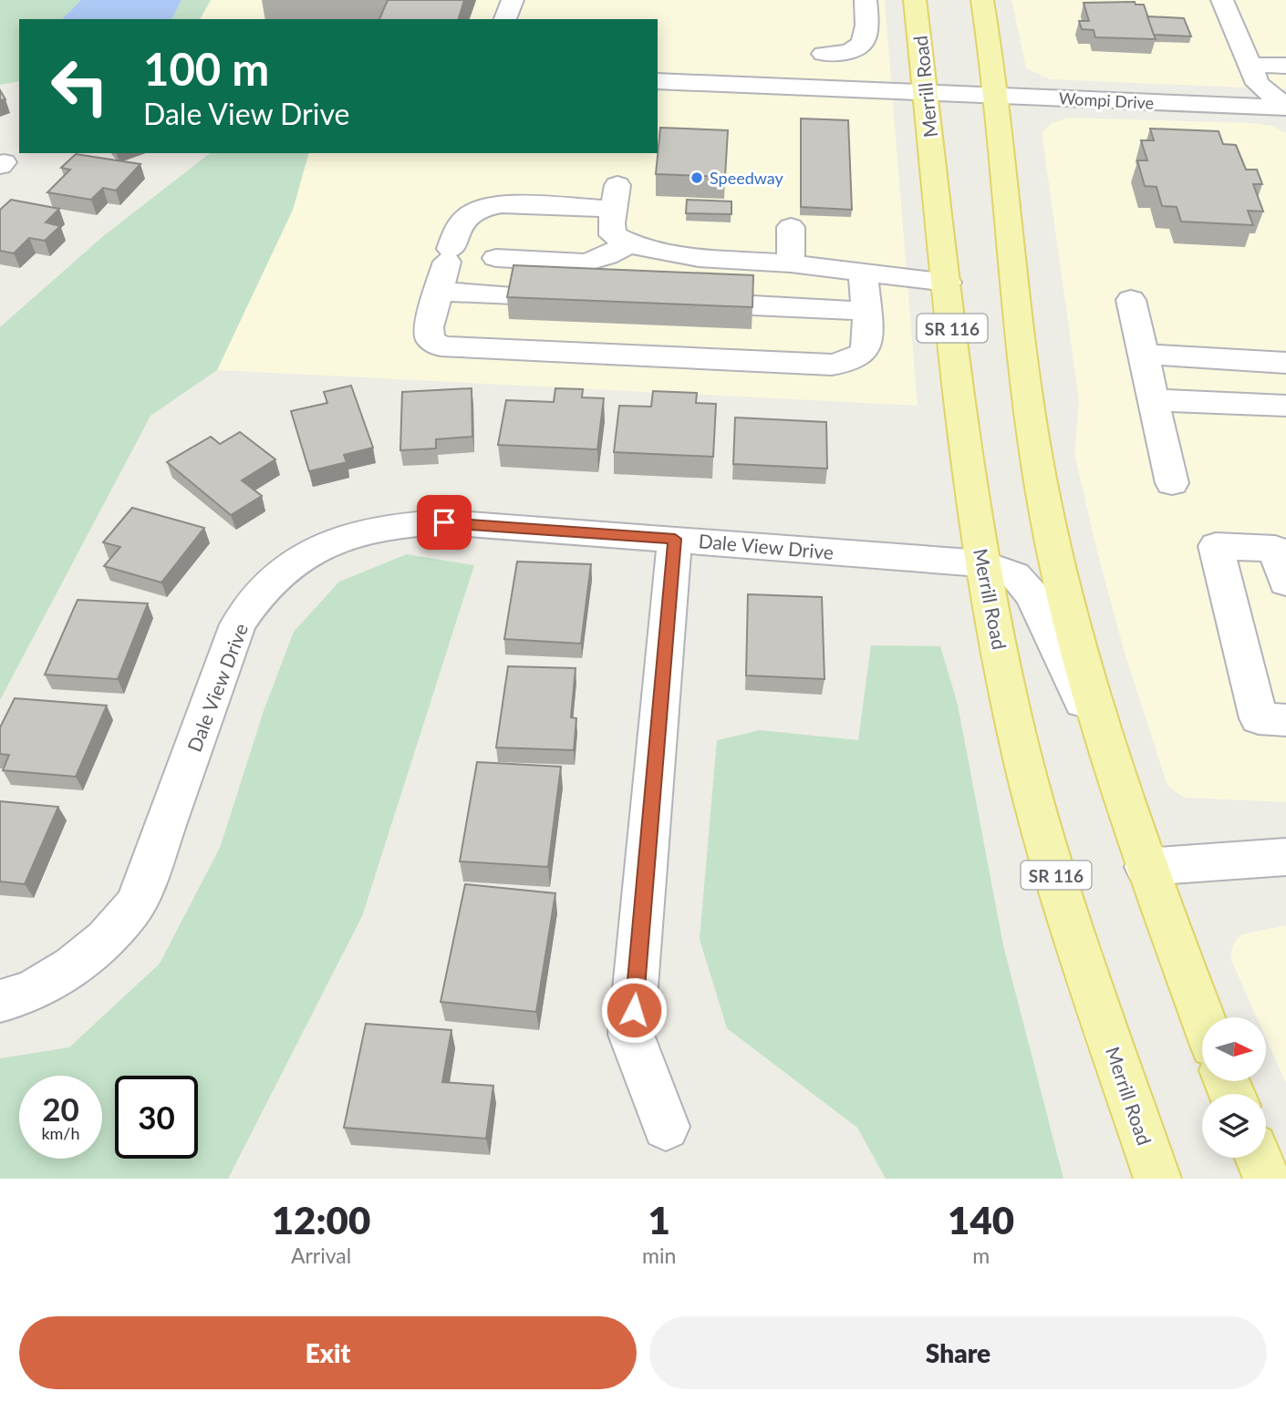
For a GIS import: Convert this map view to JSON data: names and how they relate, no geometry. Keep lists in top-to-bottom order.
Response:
{
  "streets": {
    "main road": ["Merrill Road", "SR 116"],
    "street": ["Wompi Drive", "Dale View Drive"]
  },
  "crossings": [
    ["Merrill Road", "Wompi Drive"],
    ["Merrill Road", "Dale View Drive"]
  ],
  "places": ["Speedway"],
  "north": "right",
  "page": {
    "turn": ["100 m", "Dale View Drive"],
    "speed": "20 km/h",
    "limit": "30",
    "eta": [
      "12:00",
      "Arrival",
      "1",
      "min",
      "140",
      "m"
    ],
    "buttons": ["Exit", "Share"]
  }
}
